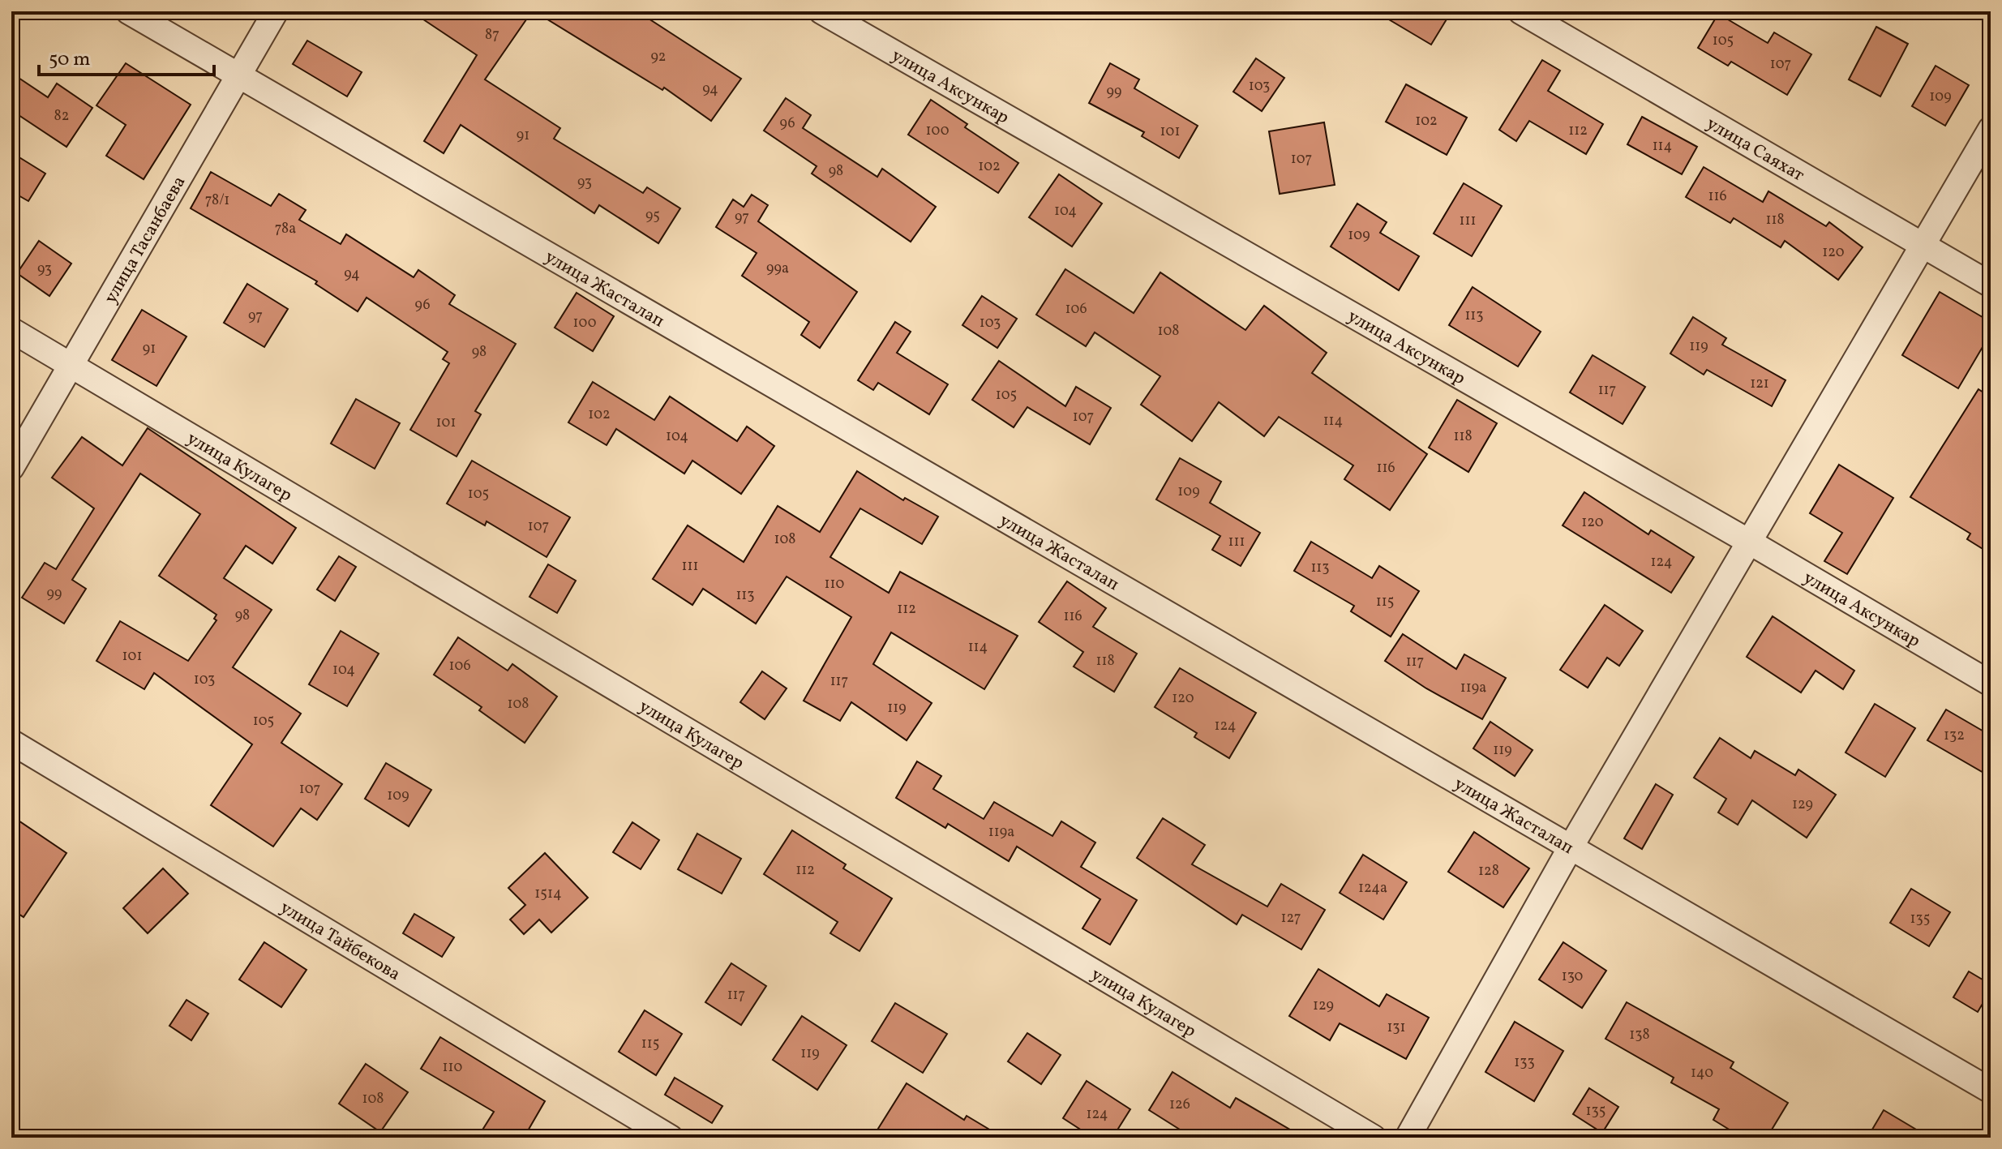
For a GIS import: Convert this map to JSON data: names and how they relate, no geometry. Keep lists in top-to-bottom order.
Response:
{
  "streets": {
    "street": [
      "улица Аксункар",
      "улица Саяхат",
      "улица Тасанбаева",
      "улица Жасталап",
      "улица Кулагер",
      "улица Тайбекова"
    ]
  },
  "crossings": [
    ["улица Тасанбаева", "улица Жасталап"],
    ["улица Тасанбаева", "улица Кулагер"]
  ],
  "house_numbers": [
    "87",
    "105",
    "92",
    "107",
    "103",
    "94",
    "99",
    "109",
    "82",
    "102",
    "96",
    "100",
    "112",
    "101",
    "91",
    "114",
    "107",
    "102",
    "98",
    "93",
    "116",
    "78/1",
    "104",
    "95",
    "97",
    "118",
    "111",
    "78а",
    "109",
    "120",
    "99а",
    "93",
    "94",
    "96",
    "106",
    "113",
    "97",
    "100",
    "103",
    "108",
    "119",
    "91",
    "98",
    "121",
    "117",
    "105",
    "102",
    "107",
    "114",
    "101",
    "104",
    "118",
    "116",
    "109",
    "105",
    "120",
    "107",
    "108",
    "111",
    "124",
    "111",
    "113",
    "110",
    "99",
    "113",
    "115",
    "112",
    "98",
    "116",
    "114",
    "101",
    "118",
    "117",
    "106",
    "104",
    "103",
    "117",
    "119а",
    "120",
    "108",
    "119",
    "105",
    "124",
    "132",
    "119",
    "107",
    "109",
    "129",
    "119а",
    "112",
    "128",
    "124а",
    "1514",
    "127",
    "135",
    "130",
    "117",
    "129",
    "131",
    "138",
    "115",
    "119",
    "133",
    "110",
    "140",
    "108",
    "126",
    "135",
    "124"
  ],
  "scale_bar": "50 m"
}
